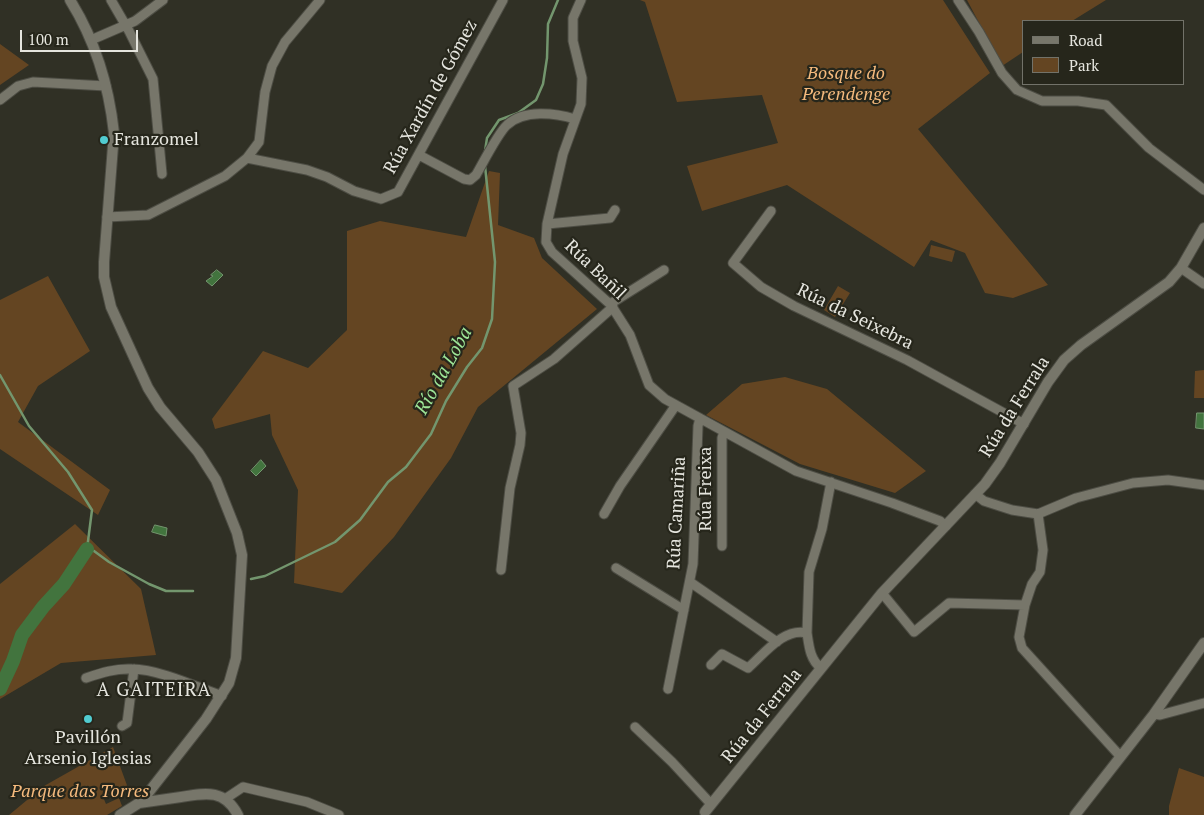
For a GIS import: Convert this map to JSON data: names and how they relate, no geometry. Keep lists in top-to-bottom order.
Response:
{
  "streets": {
    "street": [
      "Rúa Xardín de Gómez",
      "Rúa Bañil",
      "Rúa da Seixebra",
      "Rúa da Ferrala",
      "Rúa Freixa",
      "Rúa Camariña"
    ]
  },
  "crossings": [
    ["Rúa Bañil", "Rúa da Ferrala"],
    ["Rúa Bañil", "Rúa Freixa"],
    ["Rúa Bañil", "Rúa Camariña"],
    ["Rúa da Seixebra", "Rúa da Ferrala"]
  ],
  "districts": ["A GAITEIRA"],
  "water": ["Río da Loba"],
  "parks": ["Bosque do Perendenge", "Parque das Torres"],
  "places": ["Franzomel", "Pavillón Arsenio Iglesias"],
  "legend": ["Road", "Park"],
  "scale_bar": "100 m"
}
